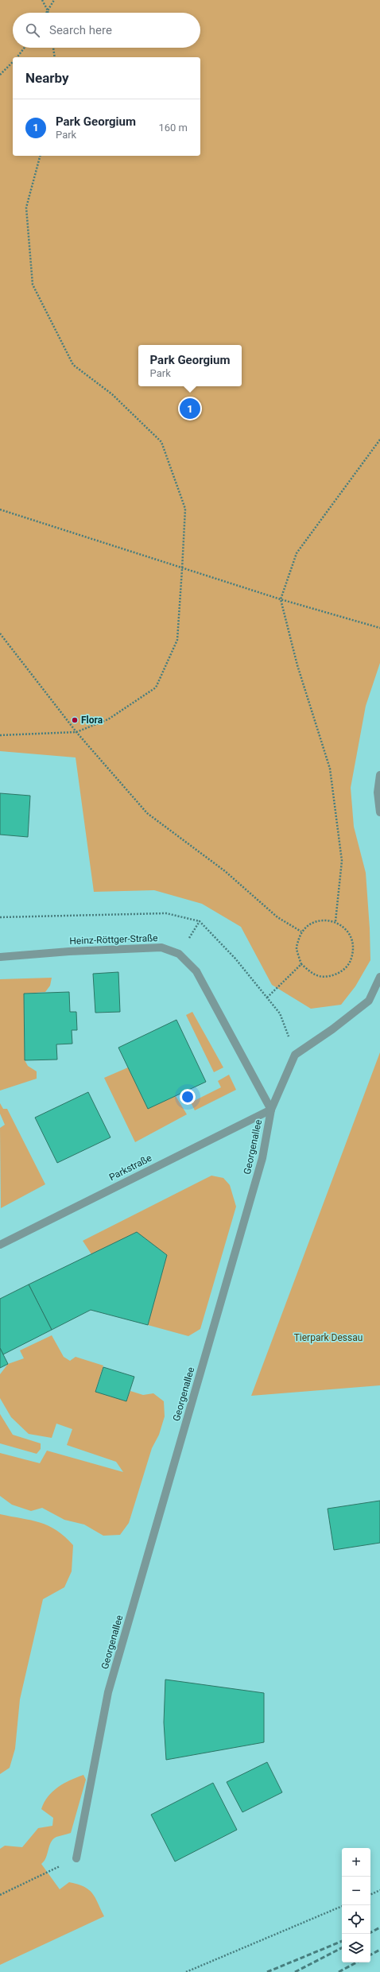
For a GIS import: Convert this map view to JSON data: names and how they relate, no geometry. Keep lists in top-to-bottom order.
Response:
{
  "streets": {
    "street": ["Heinz-Röttger-Straße", "Georgenallee", "Parkstraße"]
  },
  "crossings": [
    ["Heinz-Röttger-Straße", "Georgenallee"],
    ["Heinz-Röttger-Straße", "Parkstraße"],
    ["Georgenallee", "Parkstraße"]
  ],
  "parks": ["Tierpark Dessau"],
  "places": ["Flora"],
  "page": {
    "search": "Search here",
    "heading": "Nearby",
    "list": [
      {
        "mark": "1",
        "name": "Park Georgium",
        "note": "Park",
        "value": "160 m"
      }
    ],
    "popup": ["Park Georgium", "Park"],
    "pins": "1",
    "map_buttons": ["+", "−"]
  }
}
